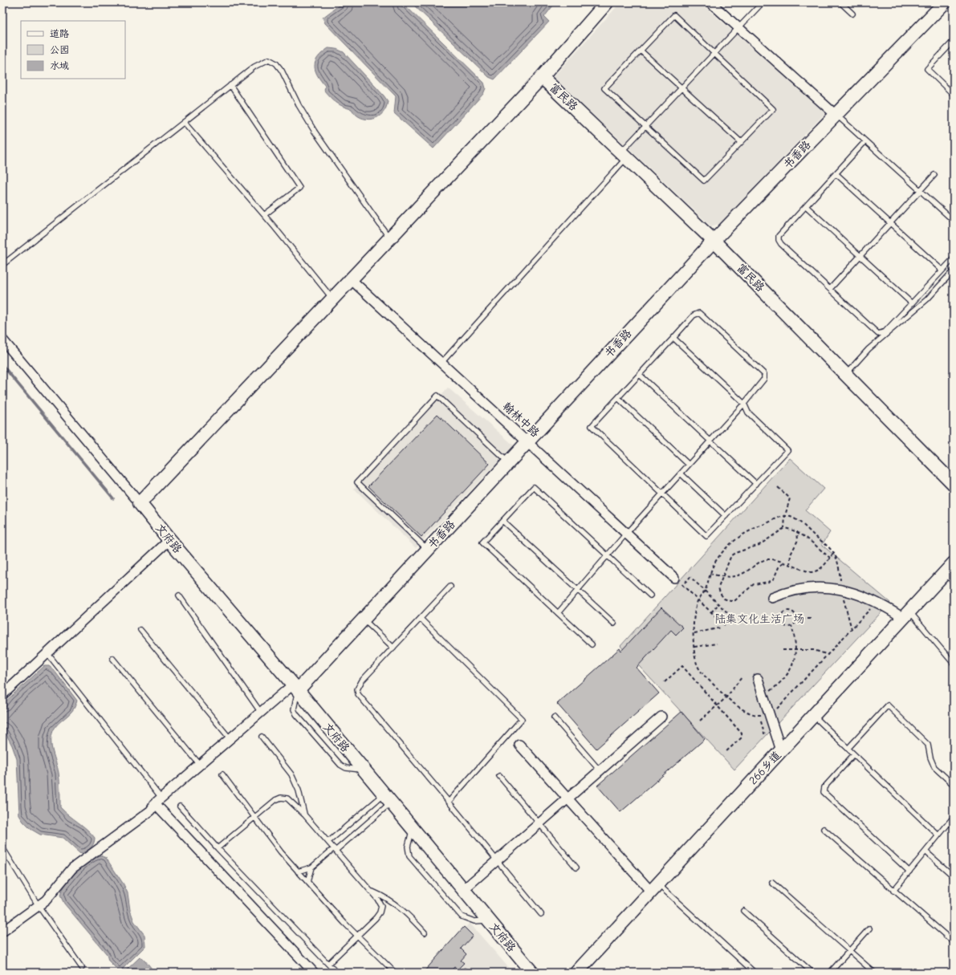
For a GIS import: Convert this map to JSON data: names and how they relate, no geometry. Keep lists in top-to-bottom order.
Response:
{
  "streets": {
    "street": [
      "富民路",
      "书香路",
      "翰林中路",
      "文府路",
      "266乡道"
    ]
  },
  "crossings": [
    ["富民路", "书香路"],
    ["书香路", "翰林中路"],
    ["书香路", "文府路"]
  ],
  "parks": ["陆集文化生活广场"],
  "legend": ["道路", "公园", "水域"]
}
